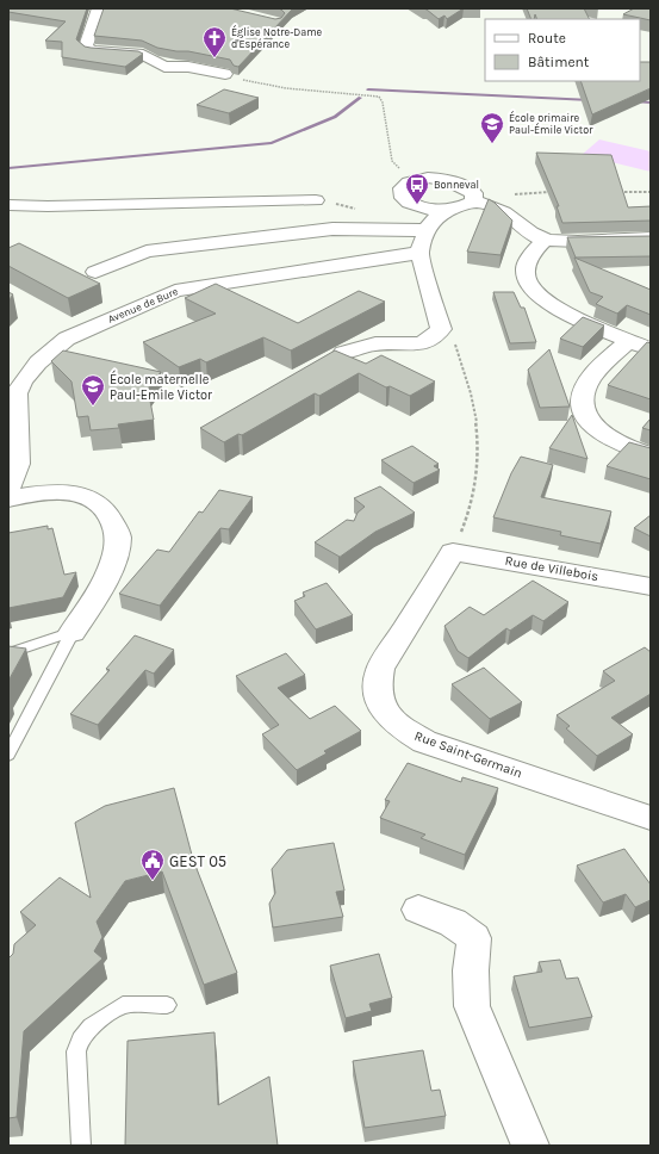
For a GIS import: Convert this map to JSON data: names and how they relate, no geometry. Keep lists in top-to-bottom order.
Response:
{
  "streets": {
    "street": ["Avenue de Bure", "Rue de Villebois", "Rue Saint-Germain"]
  },
  "crossings": [
    ["Rue de Villebois", "Rue Saint-Germain"]
  ],
  "places": {
    "church": ["Église Notre-Dame d'Espérance"],
    "school or university": ["École primaire Paul-Émile Victor", "École maternelle Paul-Emile Victor"],
    "bus stop": ["Bonneval"],
    "public building": ["GEST 05"]
  },
  "legend": ["Route", "Bâtiment"]
}
